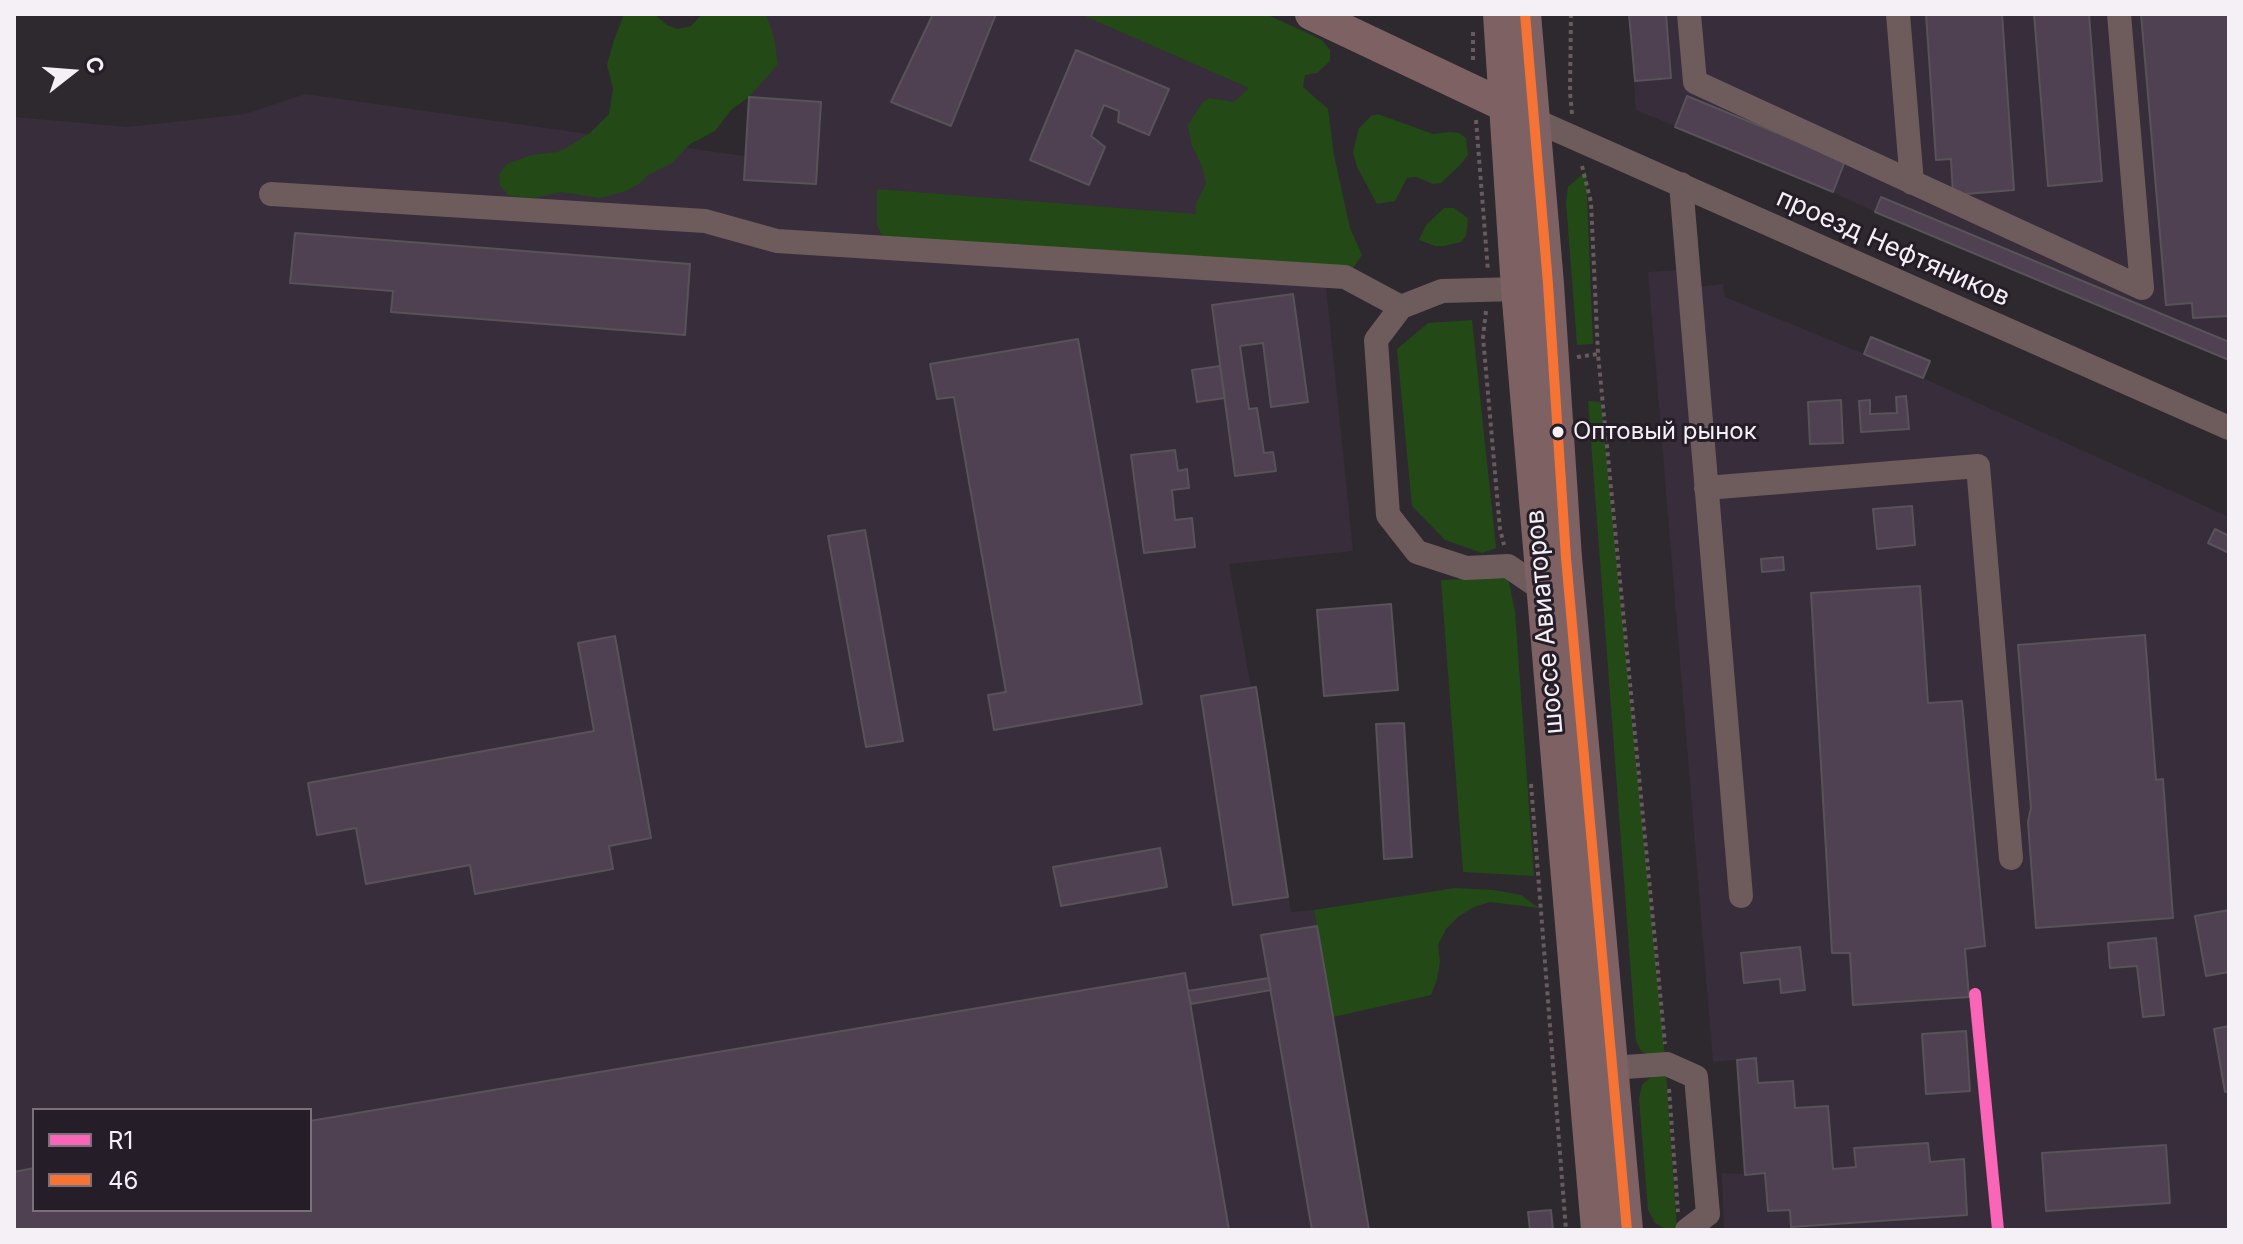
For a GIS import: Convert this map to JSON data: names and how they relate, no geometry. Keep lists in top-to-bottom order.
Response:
{
  "streets": {
    "main road": ["шоссе Авиаторов"],
    "street": ["проезд Нефтяников"]
  },
  "crossings": [
    ["проезд Нефтяников", "шоссе Авиаторов"]
  ],
  "places": ["Оптовый рынок"],
  "lines": ["transit line 46", "transit line R1"],
  "legend": ["R1", "46"],
  "north": "right"
}
